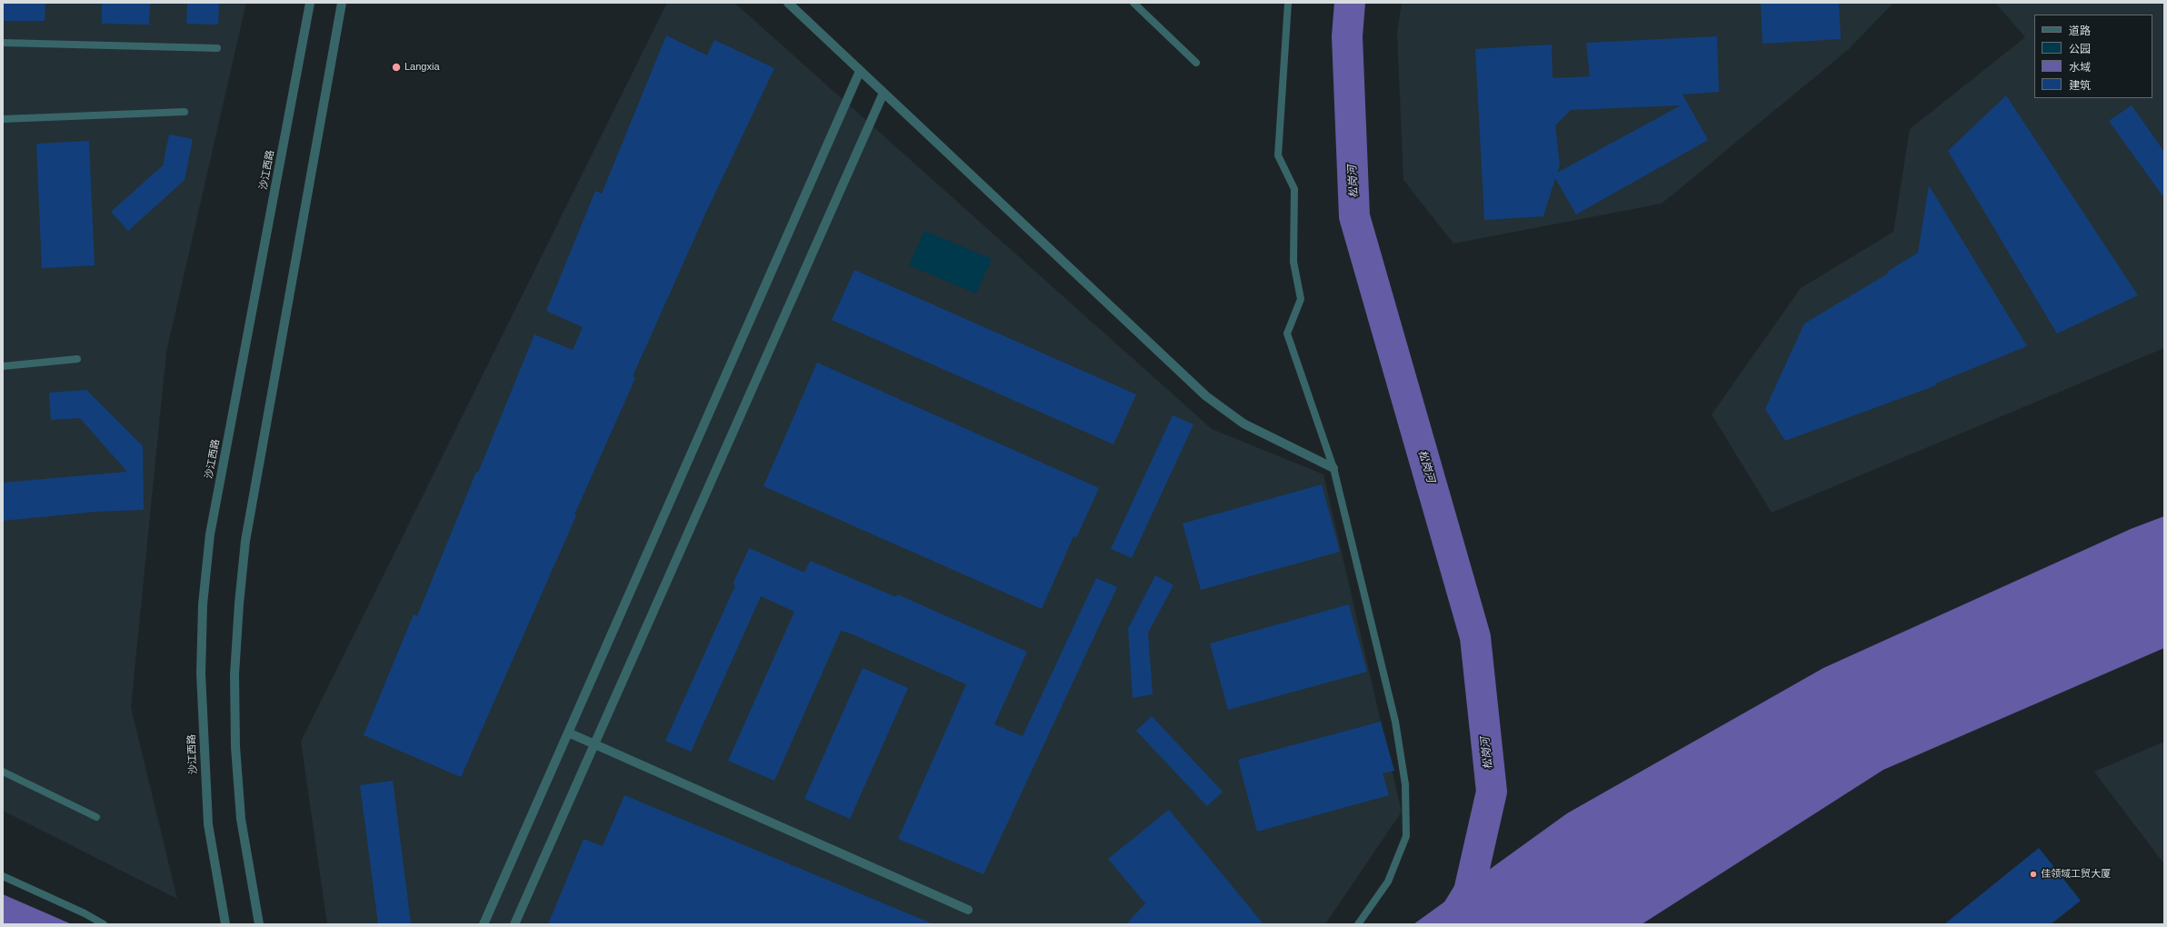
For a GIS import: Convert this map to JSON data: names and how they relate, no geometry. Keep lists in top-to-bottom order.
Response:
{
  "streets": {
    "street": ["沙江西路"]
  },
  "water": ["松岗河"],
  "places": ["Langxia", "佳领域工贸大厦"],
  "legend": [
    "道路",
    "公园",
    "水域",
    "建筑"
  ]
}
